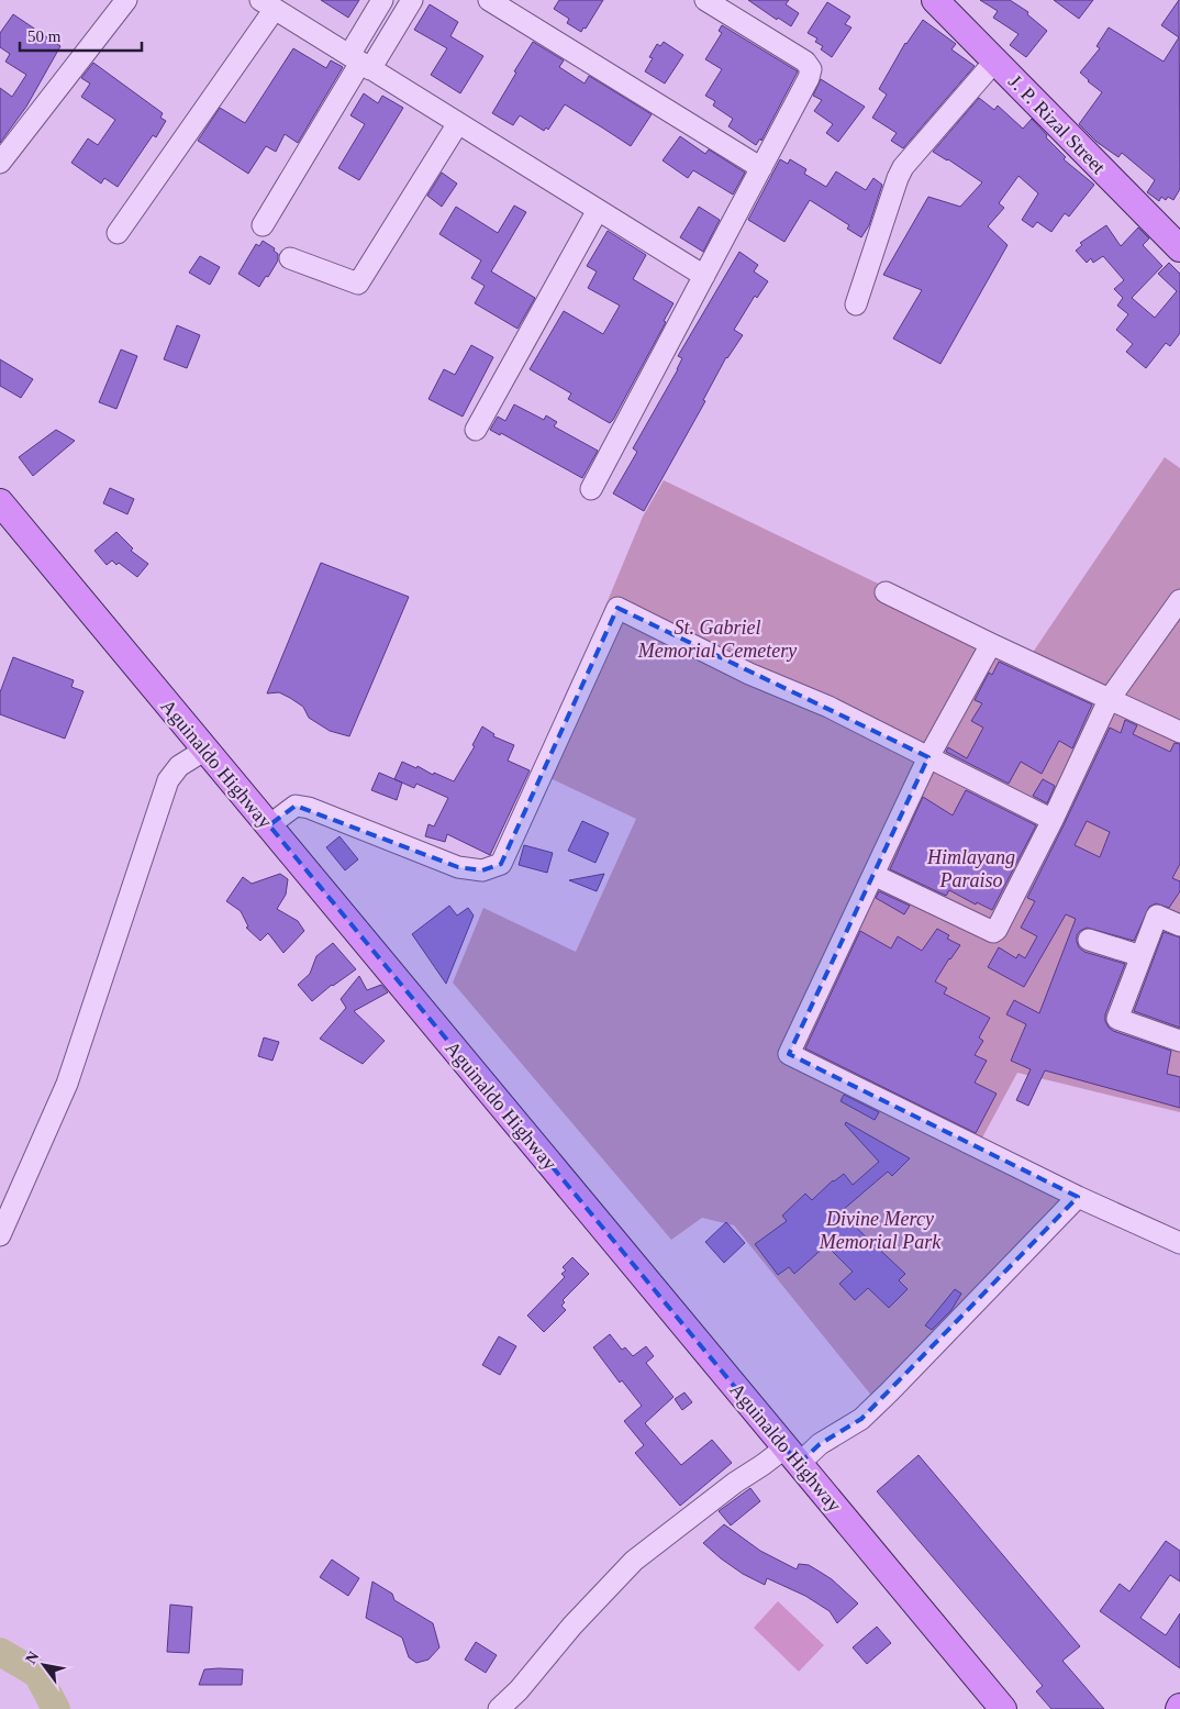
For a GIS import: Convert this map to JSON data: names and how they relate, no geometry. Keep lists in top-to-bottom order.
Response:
{
  "streets": {
    "main road": ["J. P. Rizal Street", "Aguinaldo Highway"]
  },
  "parks": ["St. Gabriel Memorial Cemetery", "Himlayang Paraiso", "Divine Mercy Memorial Park"],
  "scale_bar": "50 m",
  "north": "top left"
}
